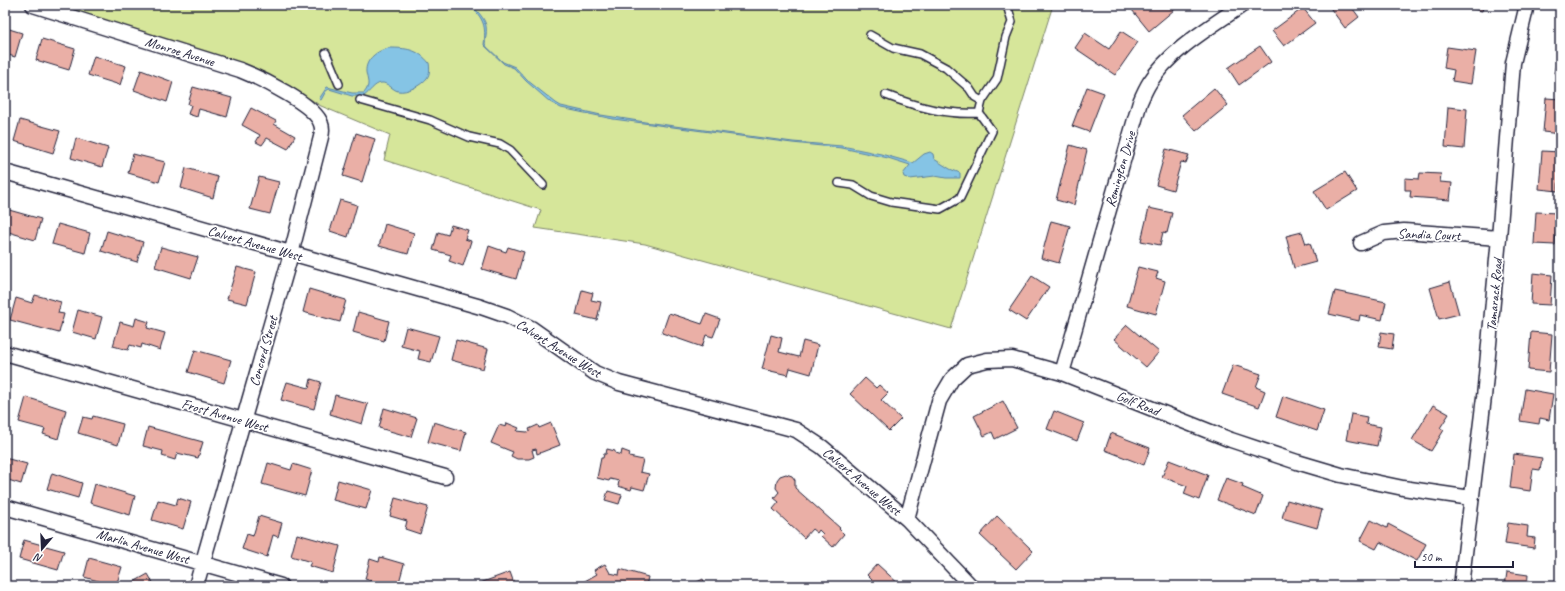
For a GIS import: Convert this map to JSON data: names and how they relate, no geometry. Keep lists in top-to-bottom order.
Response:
{
  "streets": {
    "street": [
      "Monroe Avenue",
      "Remington Drive",
      "Sandia Court",
      "Calvert Avenue West",
      "Tamarack Road",
      "Concord Street",
      "Golf Road",
      "Frost Avenue West",
      "Marlin Avenue West"
    ]
  },
  "crossings": [
    ["Monroe Avenue", "Concord Street"],
    ["Remington Drive", "Golf Road"],
    ["Sandia Court", "Tamarack Road"],
    ["Calvert Avenue West", "Concord Street"],
    ["Calvert Avenue West", "Golf Road"],
    ["Tamarack Road", "Golf Road"],
    ["Concord Street", "Frost Avenue West"],
    ["Concord Street", "Marlin Avenue West"]
  ],
  "scale_bar": "50 m",
  "north": "bottom"
}
